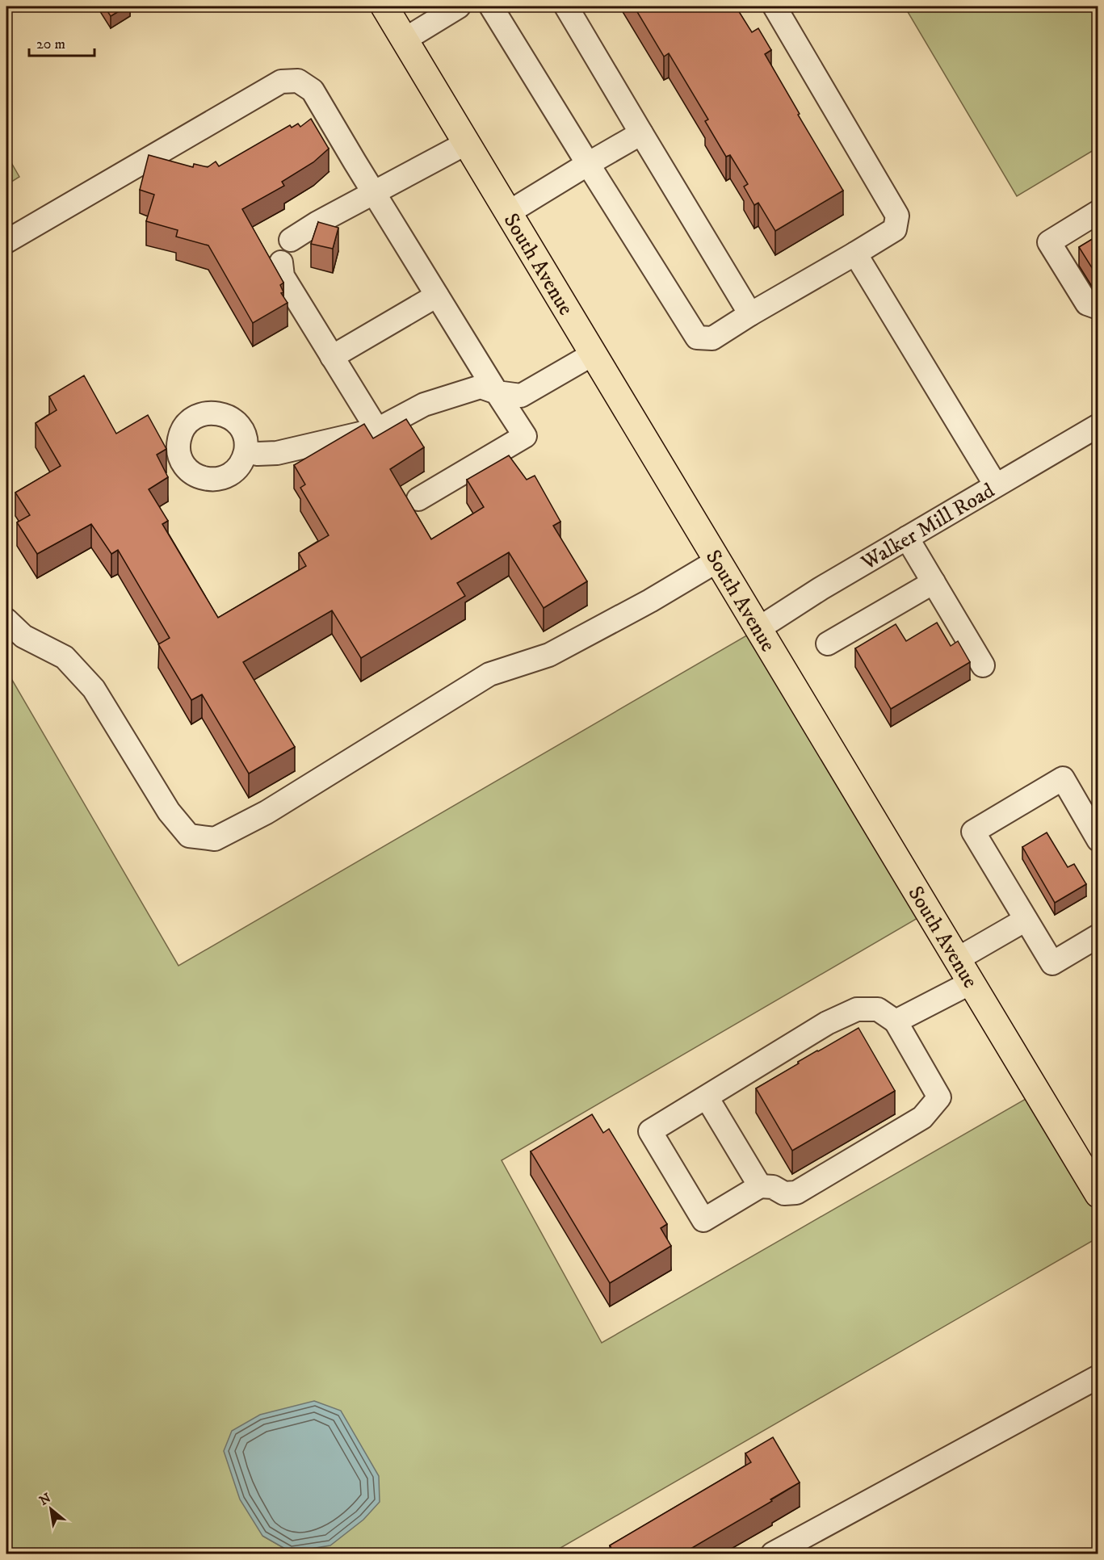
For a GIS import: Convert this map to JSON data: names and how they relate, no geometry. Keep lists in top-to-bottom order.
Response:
{
  "streets": {
    "main road": ["South Avenue"],
    "street": ["Walker Mill Road"]
  },
  "crossings": [
    ["South Avenue", "Walker Mill Road"]
  ],
  "scale_bar": "20 m",
  "north": "top left"
}
